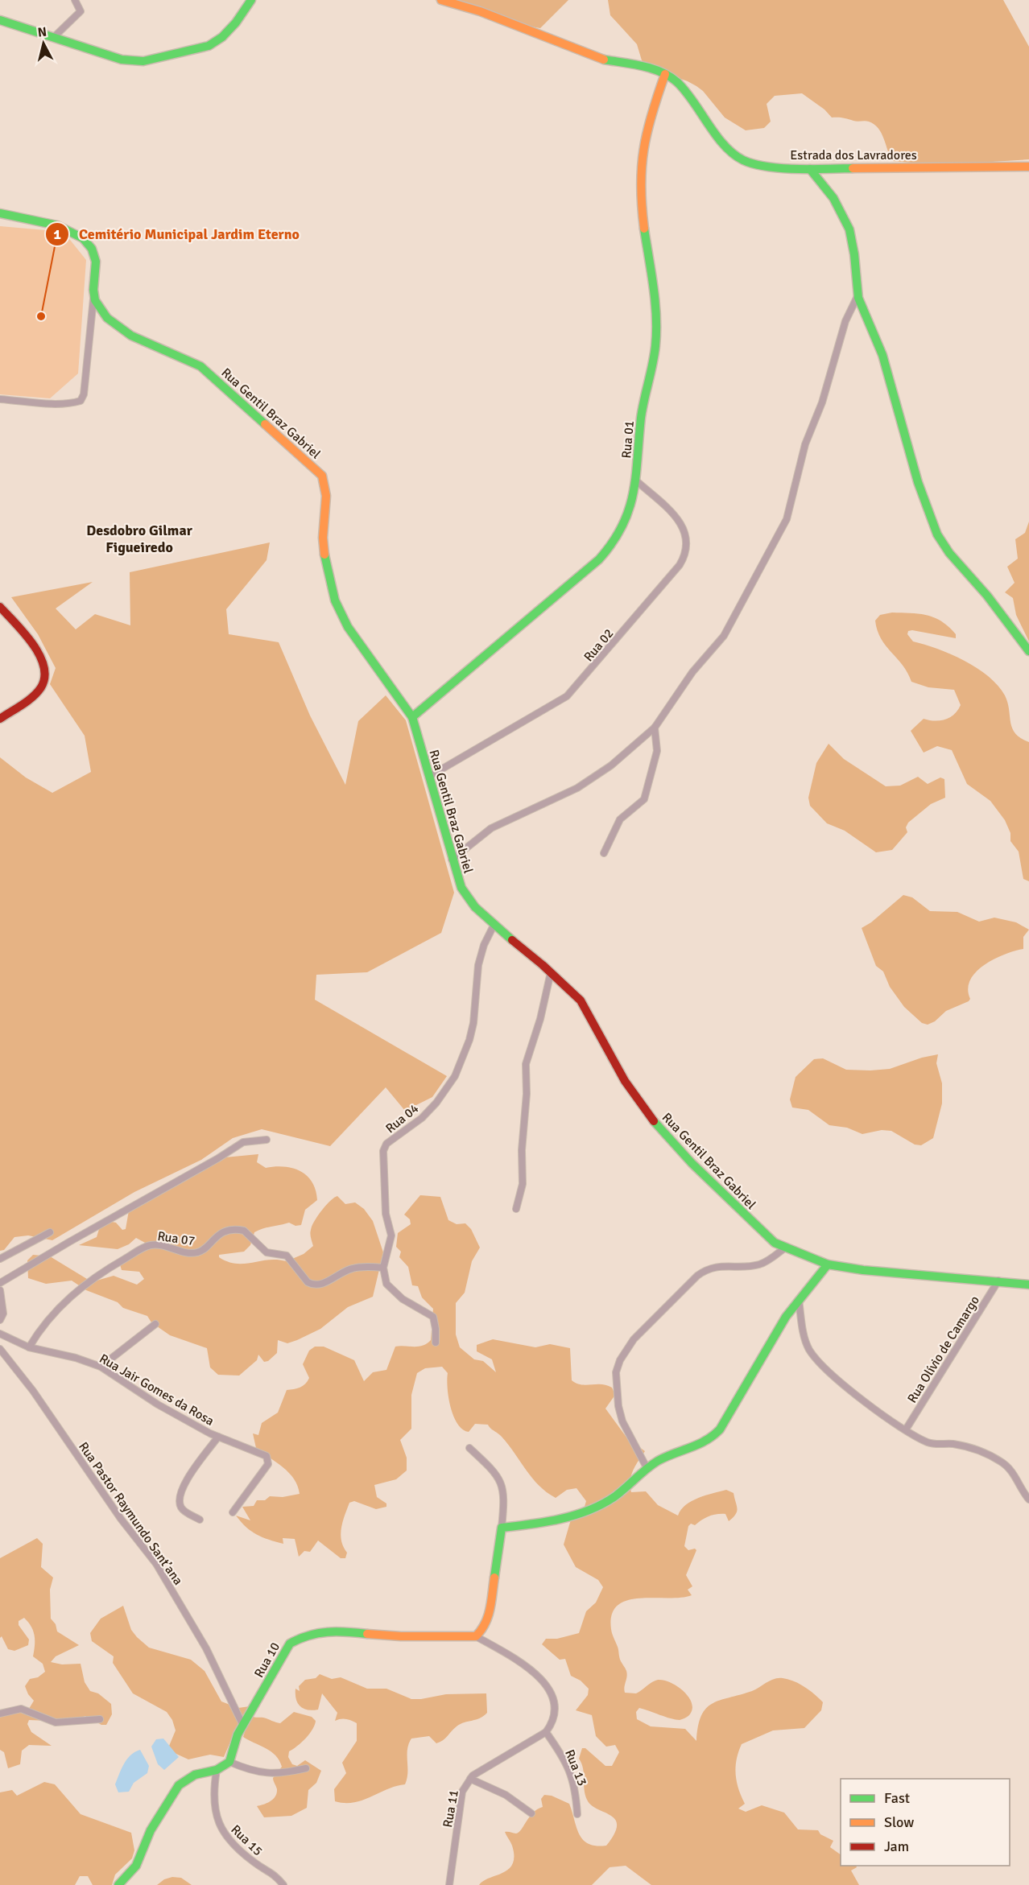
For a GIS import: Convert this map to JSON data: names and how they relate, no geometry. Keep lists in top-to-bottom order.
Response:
{
  "streets": {
    "street": [
      "Estrada dos Lavradores",
      "Rua Gentil Braz Gabriel",
      "Rua 01",
      "Rua 02",
      "Rua 04",
      "Rua 07",
      "Rua Olívio de Camargo",
      "Rua Jair Gomes da Rosa",
      "Rua Pastor Raymundo Sant’ana",
      "Rua 10",
      "Rua 13",
      "Rua 11",
      "Rua 15"
    ]
  },
  "crossings": [
    ["Estrada dos Lavradores", "Rua 01"],
    ["Rua Gentil Braz Gabriel", "Rua 01"],
    ["Rua Gentil Braz Gabriel", "Rua 02"],
    ["Rua Gentil Braz Gabriel", "Rua 04"],
    ["Rua Gentil Braz Gabriel", "Rua Olívio de Camargo"],
    ["Rua 01", "Rua 02"],
    ["Rua 04", "Rua 07"],
    ["Rua 07", "Rua Jair Gomes da Rosa"],
    ["Rua Pastor Raymundo Sant’ana", "Rua 10"],
    ["Rua 10", "Rua 11"],
    ["Rua 13", "Rua 11"]
  ],
  "districts": ["Desdobro Gilmar Figueiredo"],
  "places": ["Cemitério Municipal Jardim Eterno"],
  "legend": ["Fast", "Slow", "Jam"],
  "north": "top"
}
